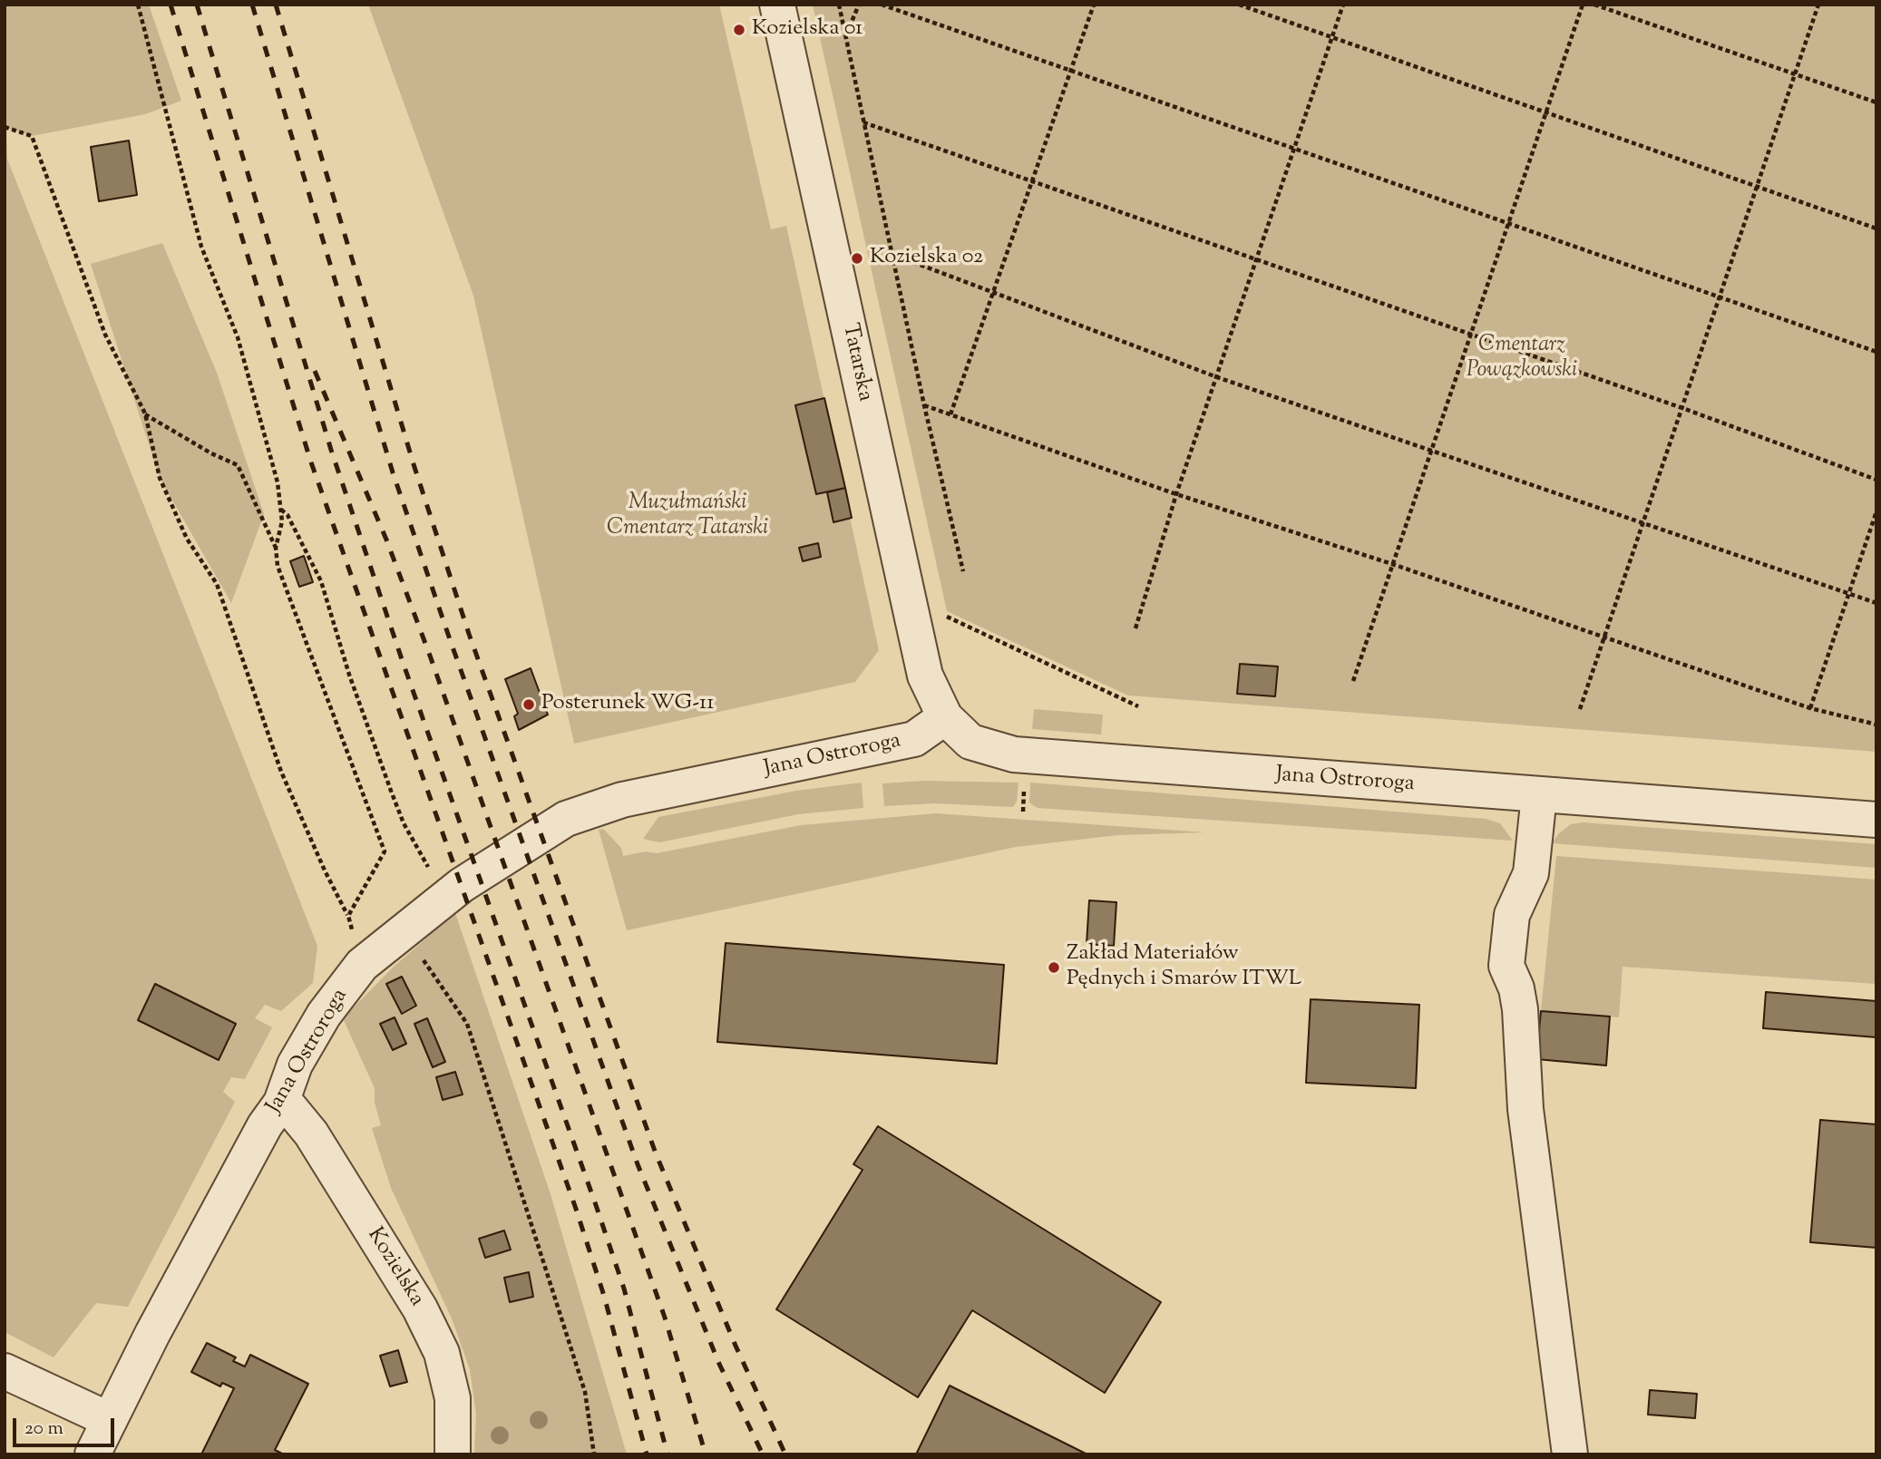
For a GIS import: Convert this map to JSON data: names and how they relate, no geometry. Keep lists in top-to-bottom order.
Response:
{
  "streets": {
    "street": ["Tatarska", "Jana Ostroroga", "Kozielska"]
  },
  "crossings": [
    ["Tatarska", "Jana Ostroroga"],
    ["Jana Ostroroga", "Kozielska"]
  ],
  "parks": ["Cmentarz Powązkowski", "Muzułmański Cmentarz Tatarski"],
  "places": [
    "Kozielska 01",
    "Kozielska 02",
    "Posterunek WG-11",
    "Zakład Materiałów Pędnych i Smarów ITWL"
  ],
  "scale_bar": "20 m"
}
